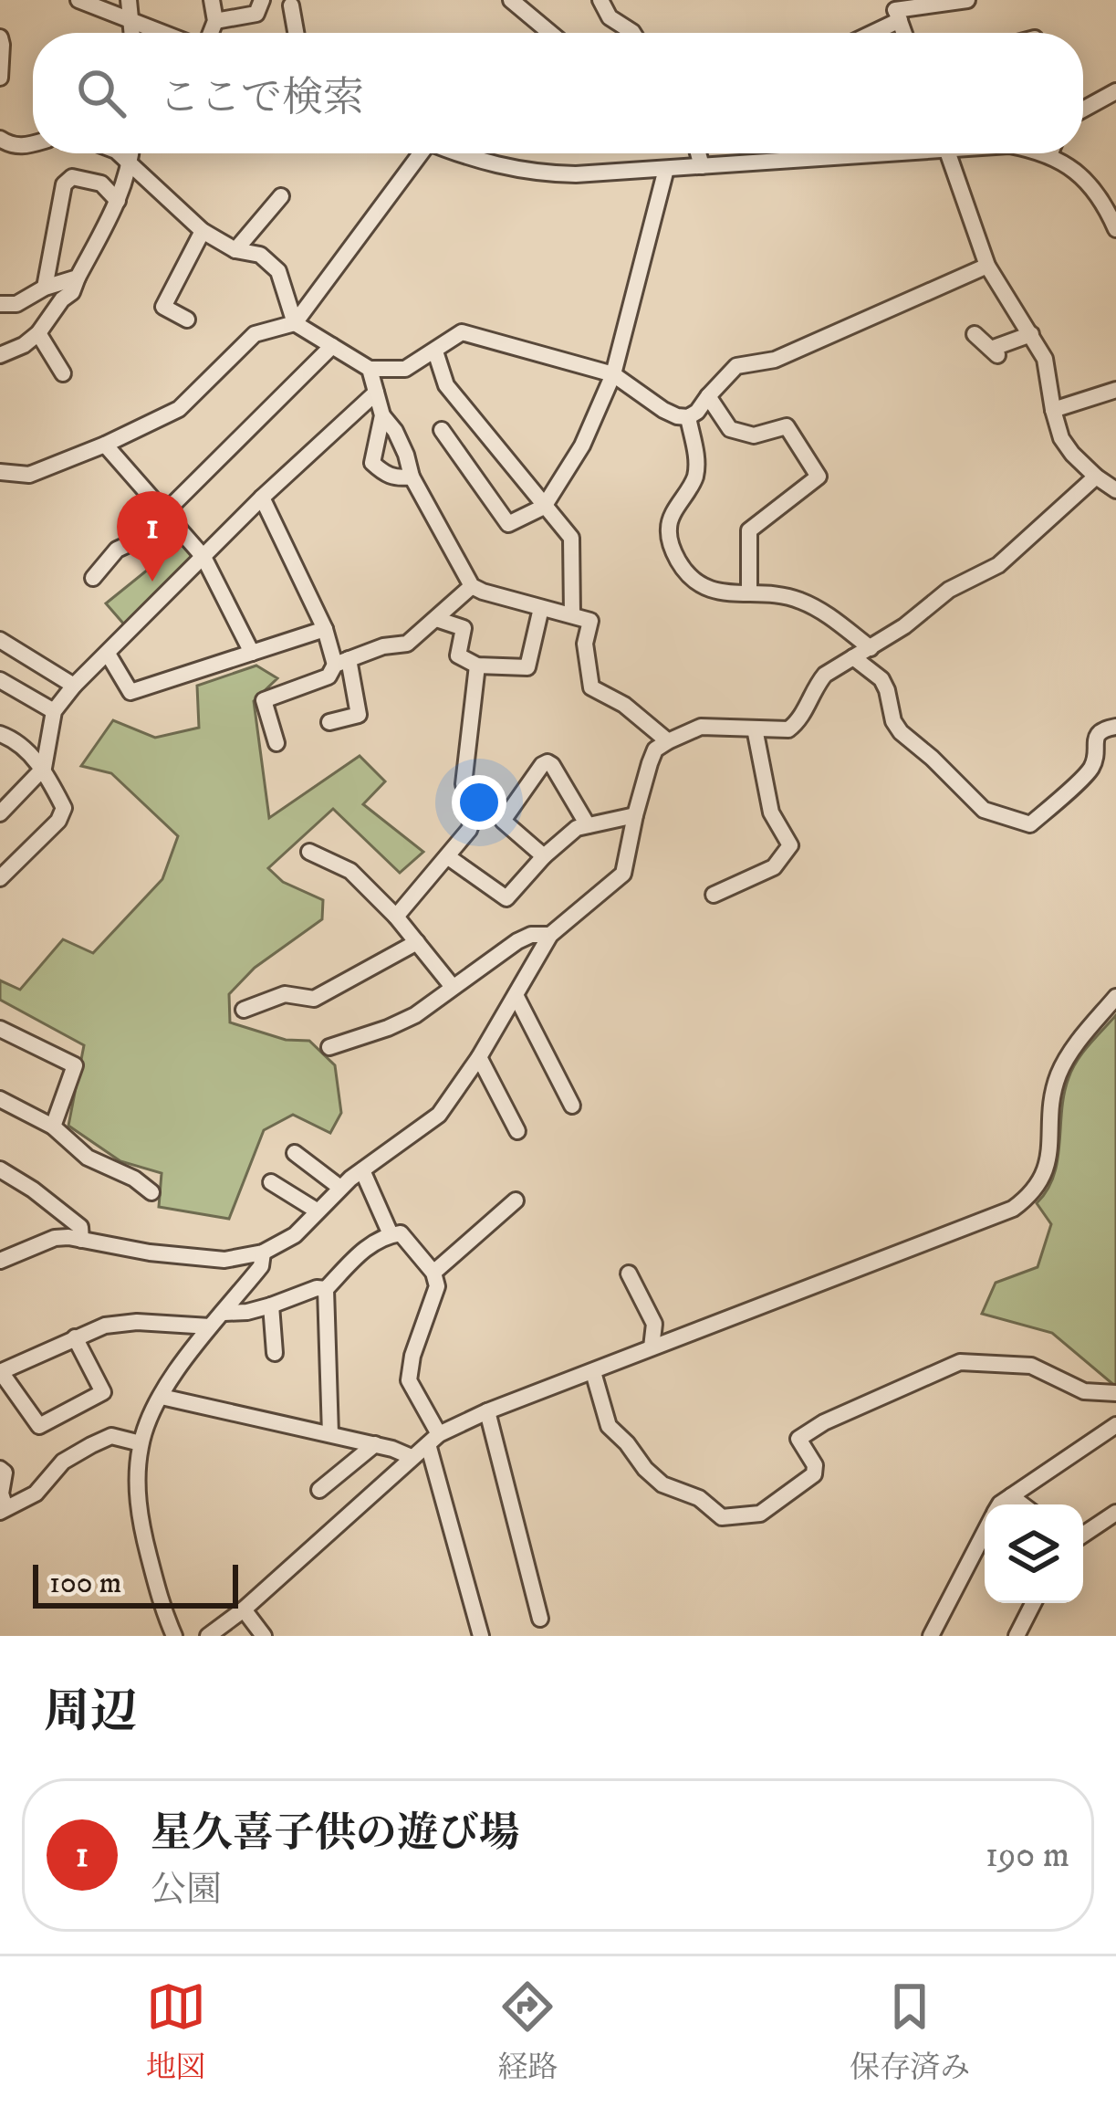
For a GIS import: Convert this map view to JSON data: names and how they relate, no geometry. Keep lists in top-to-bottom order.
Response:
{
  "scale_bar": "100 m",
  "page": {
    "search": "ここで検索",
    "pins": "1",
    "scale": "100 m",
    "heading": "周辺",
    "list": [
      {
        "mark": "1",
        "name": "星久喜子供の遊び場",
        "note": "公園",
        "value": "190 m"
      }
    ],
    "nav": ["地図", "経路", "保存済み"]
  }
}
